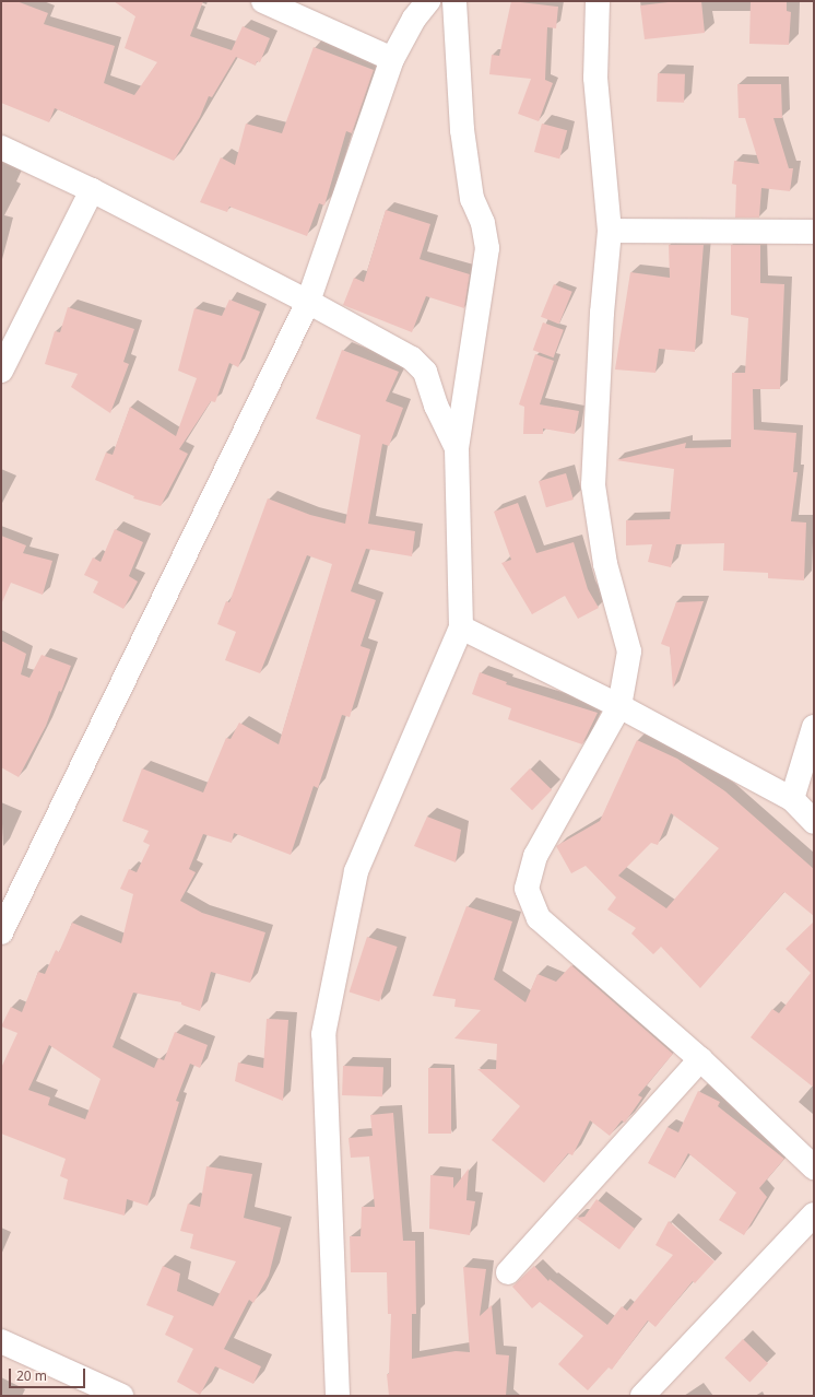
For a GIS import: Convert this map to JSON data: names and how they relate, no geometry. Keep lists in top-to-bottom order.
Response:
{
  "scale_bar": "20 m"
}
